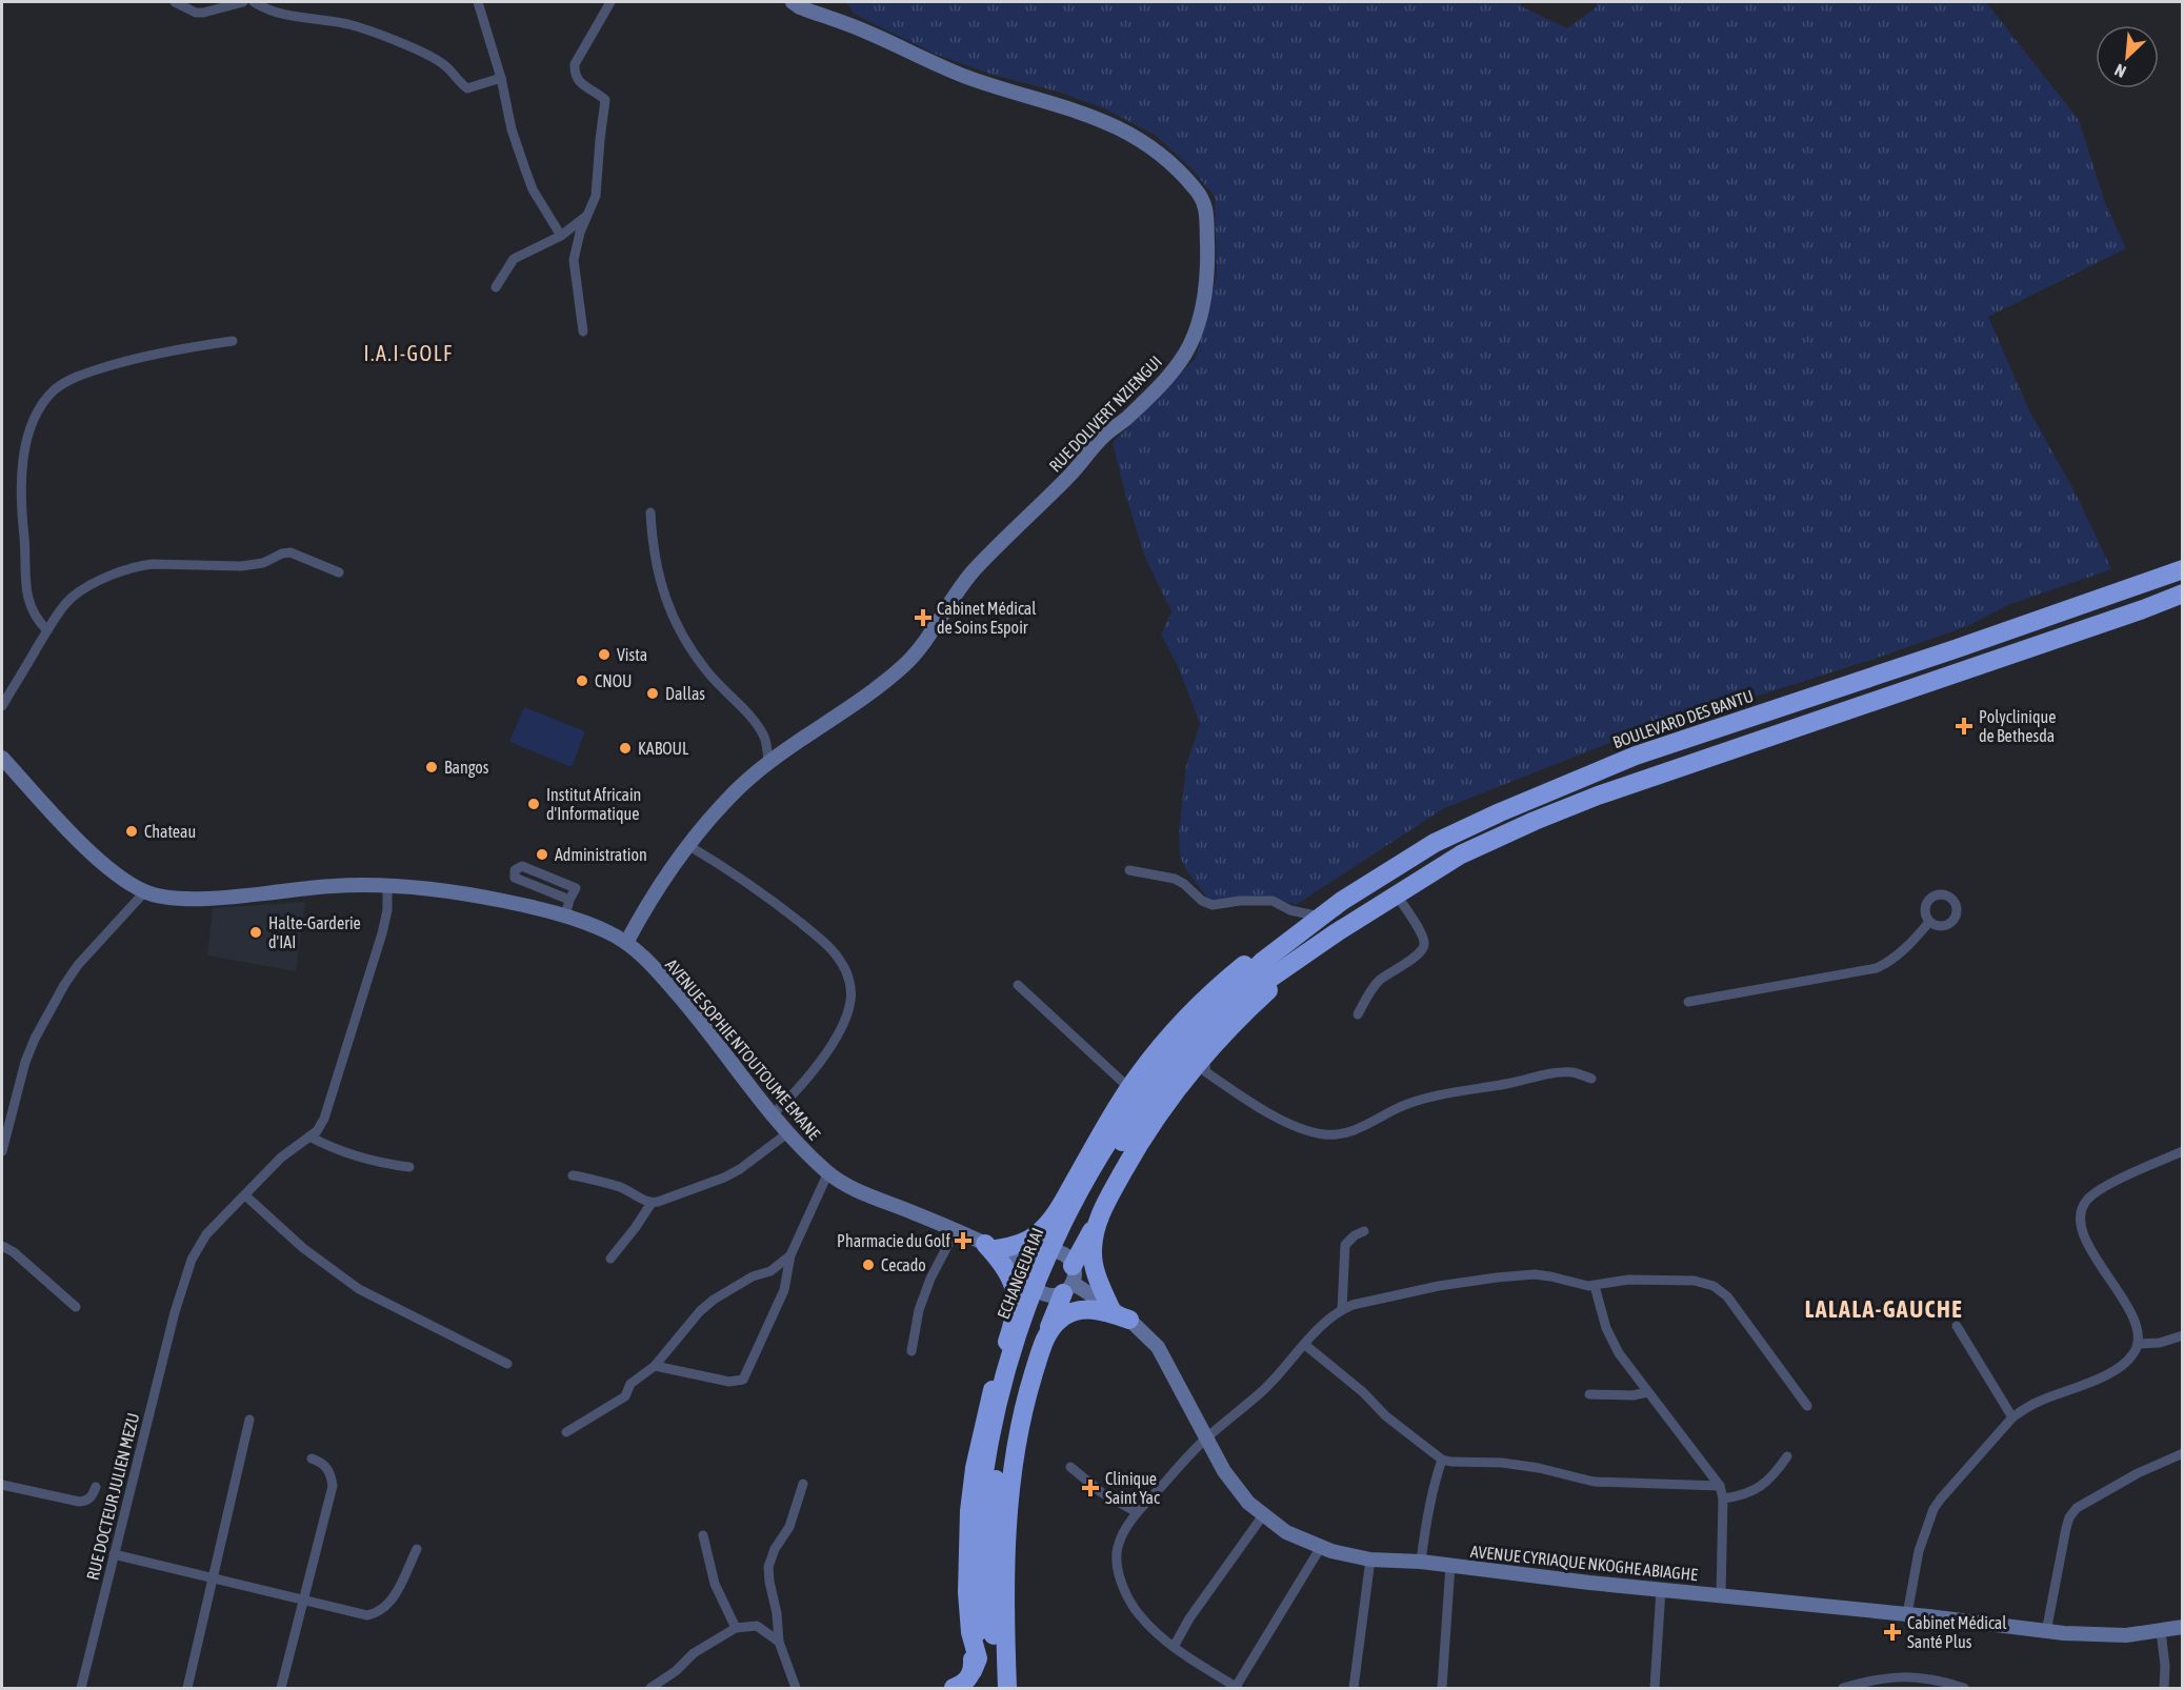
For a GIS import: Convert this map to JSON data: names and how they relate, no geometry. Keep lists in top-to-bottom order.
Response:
{
  "streets": {
    "highway": ["BOULEVARD DES BANTU", "ECHANGEUR IAI"],
    "street": [
      "RUE DOLIVERT NZIENGUI",
      "AVENUE SOPHIE NTOUTOUME EMANE",
      "RUE DOCTEUR JULIEN MEZU",
      "AVENUE CYRIAQUE NKOGHE ABIAGHE"
    ]
  },
  "crossings": [
    ["RUE DOLIVERT NZIENGUI", "AVENUE SOPHIE NTOUTOUME EMANE"],
    ["BOULEVARD DES BANTU", "ECHANGEUR IAI"],
    ["AVENUE SOPHIE NTOUTOUME EMANE", "RUE DOCTEUR JULIEN MEZU"],
    ["AVENUE SOPHIE NTOUTOUME EMANE", "AVENUE CYRIAQUE NKOGHE ABIAGHE"]
  ],
  "districts": ["I.A.I-GOLF", "LALALA-GAUCHE"],
  "places": {
    "health": [
      "Cabinet Médical de Soins Espoir",
      "Polyclinique de Bethesda",
      "Pharmacie du Golf",
      "Clinique Saint Yac",
      "Cabinet Médical Santé Plus"
    ],
    "other": [
      "Vista",
      "CNOU",
      "Dallas",
      "KABOUL",
      "Bangos",
      "Institut Africain d'Informatique",
      "Chateau",
      "Administration",
      "Halte-Garderie d'IAI",
      "Cecado"
    ]
  },
  "north": "bottom left"
}
